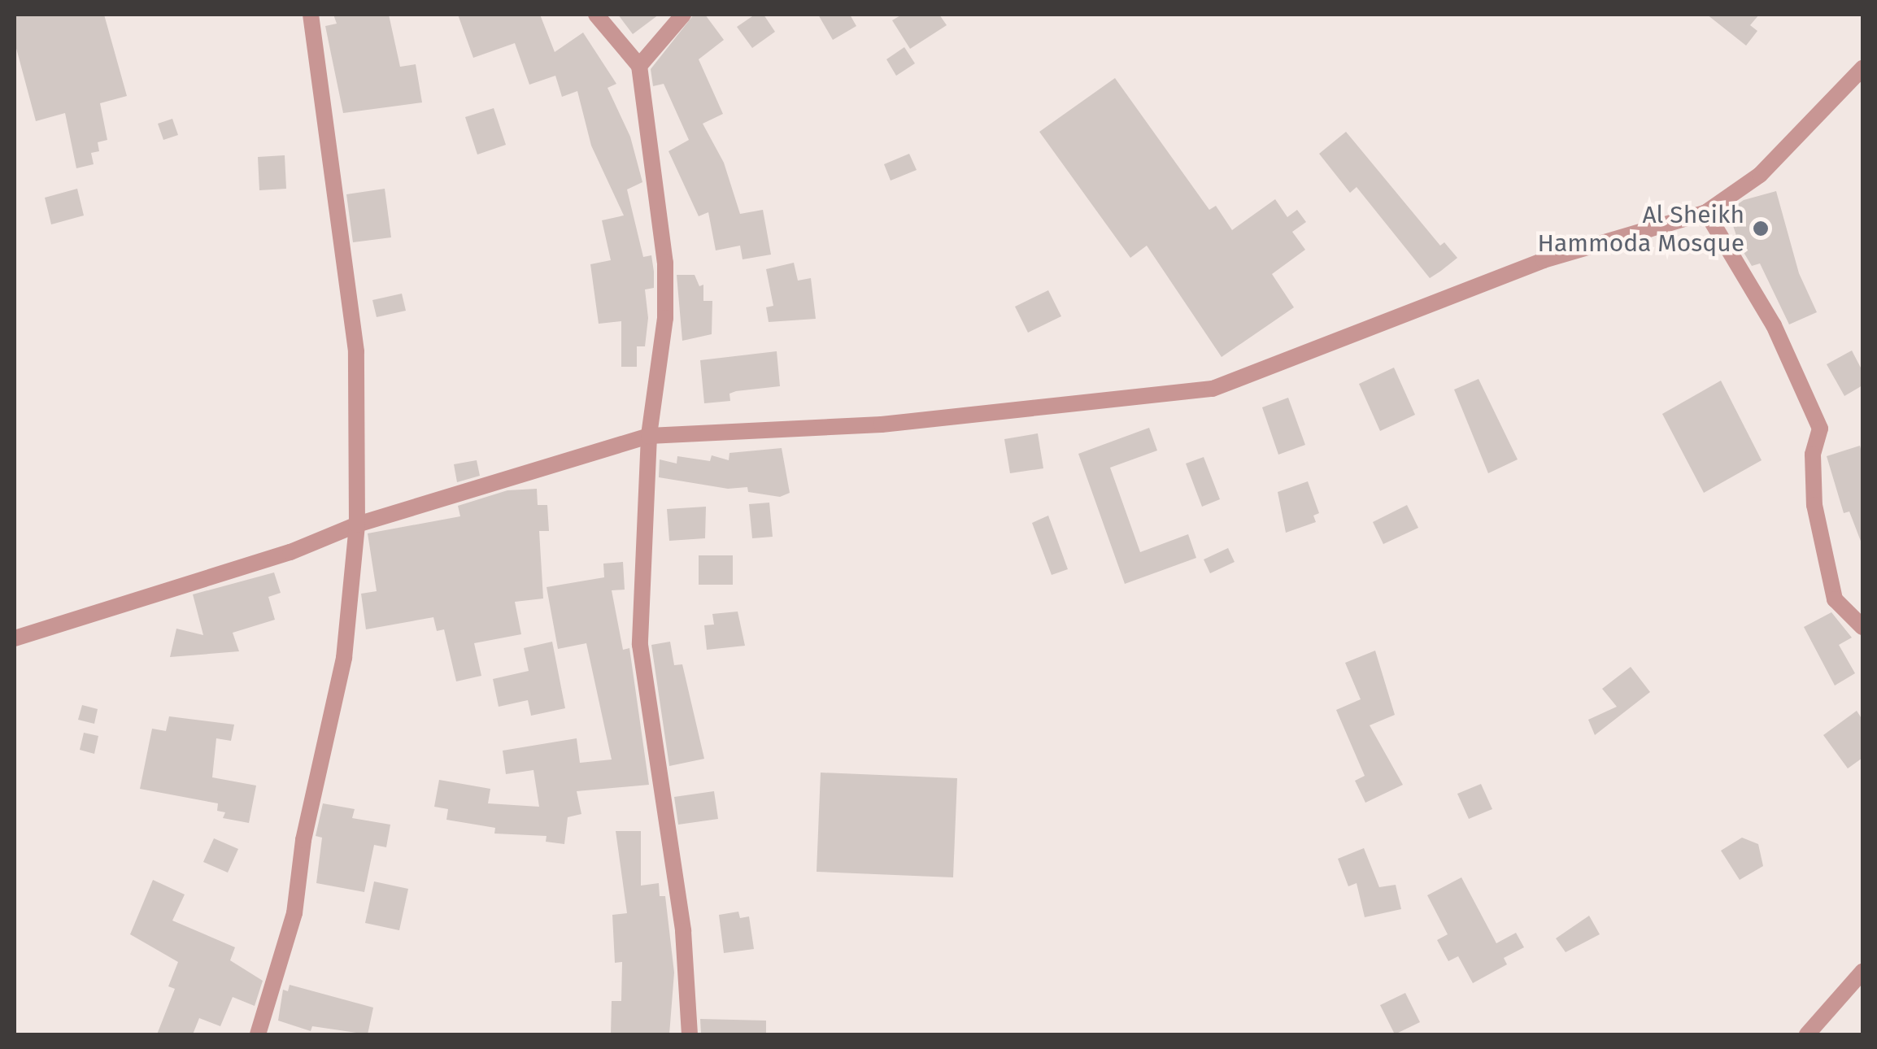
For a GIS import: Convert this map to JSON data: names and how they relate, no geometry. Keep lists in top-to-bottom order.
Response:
{
  "places": ["Al Sheikh Hammoda Mosque"]
}
